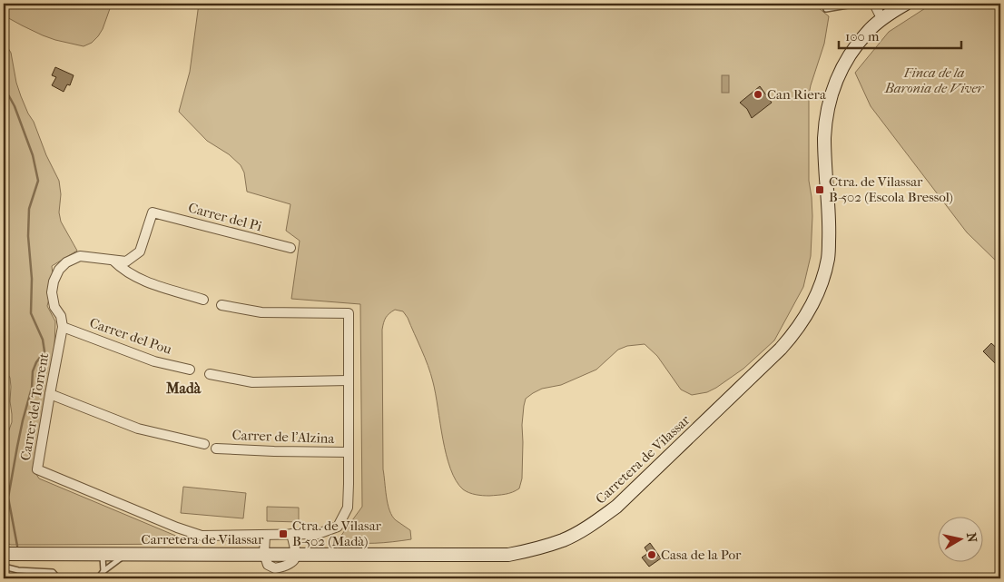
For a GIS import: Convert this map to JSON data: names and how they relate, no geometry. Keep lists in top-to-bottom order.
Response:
{
  "streets": {
    "street": [
      "Carrer del Pi",
      "Carrer del Pou",
      "Carrer del Torrent",
      "Carrer de l'Alzina",
      "Carretera de Vilassar"
    ]
  },
  "crossings": [
    ["Carrer del Pou", "Carrer del Torrent"],
    ["Carrer del Torrent", "Carrer de l'Alzina"]
  ],
  "districts": ["Madà"],
  "parks": ["Finca de la Baronia de Viver"],
  "places": {
    "other": ["Can Riera", "Casa de la Por"],
    "transit": ["Ctra. de Vilassar B-502 (Escola Bressol)", "Ctra. de Vilasar B-502 (Madà)"]
  },
  "scale_bar": "100 m",
  "north": "right"
}
